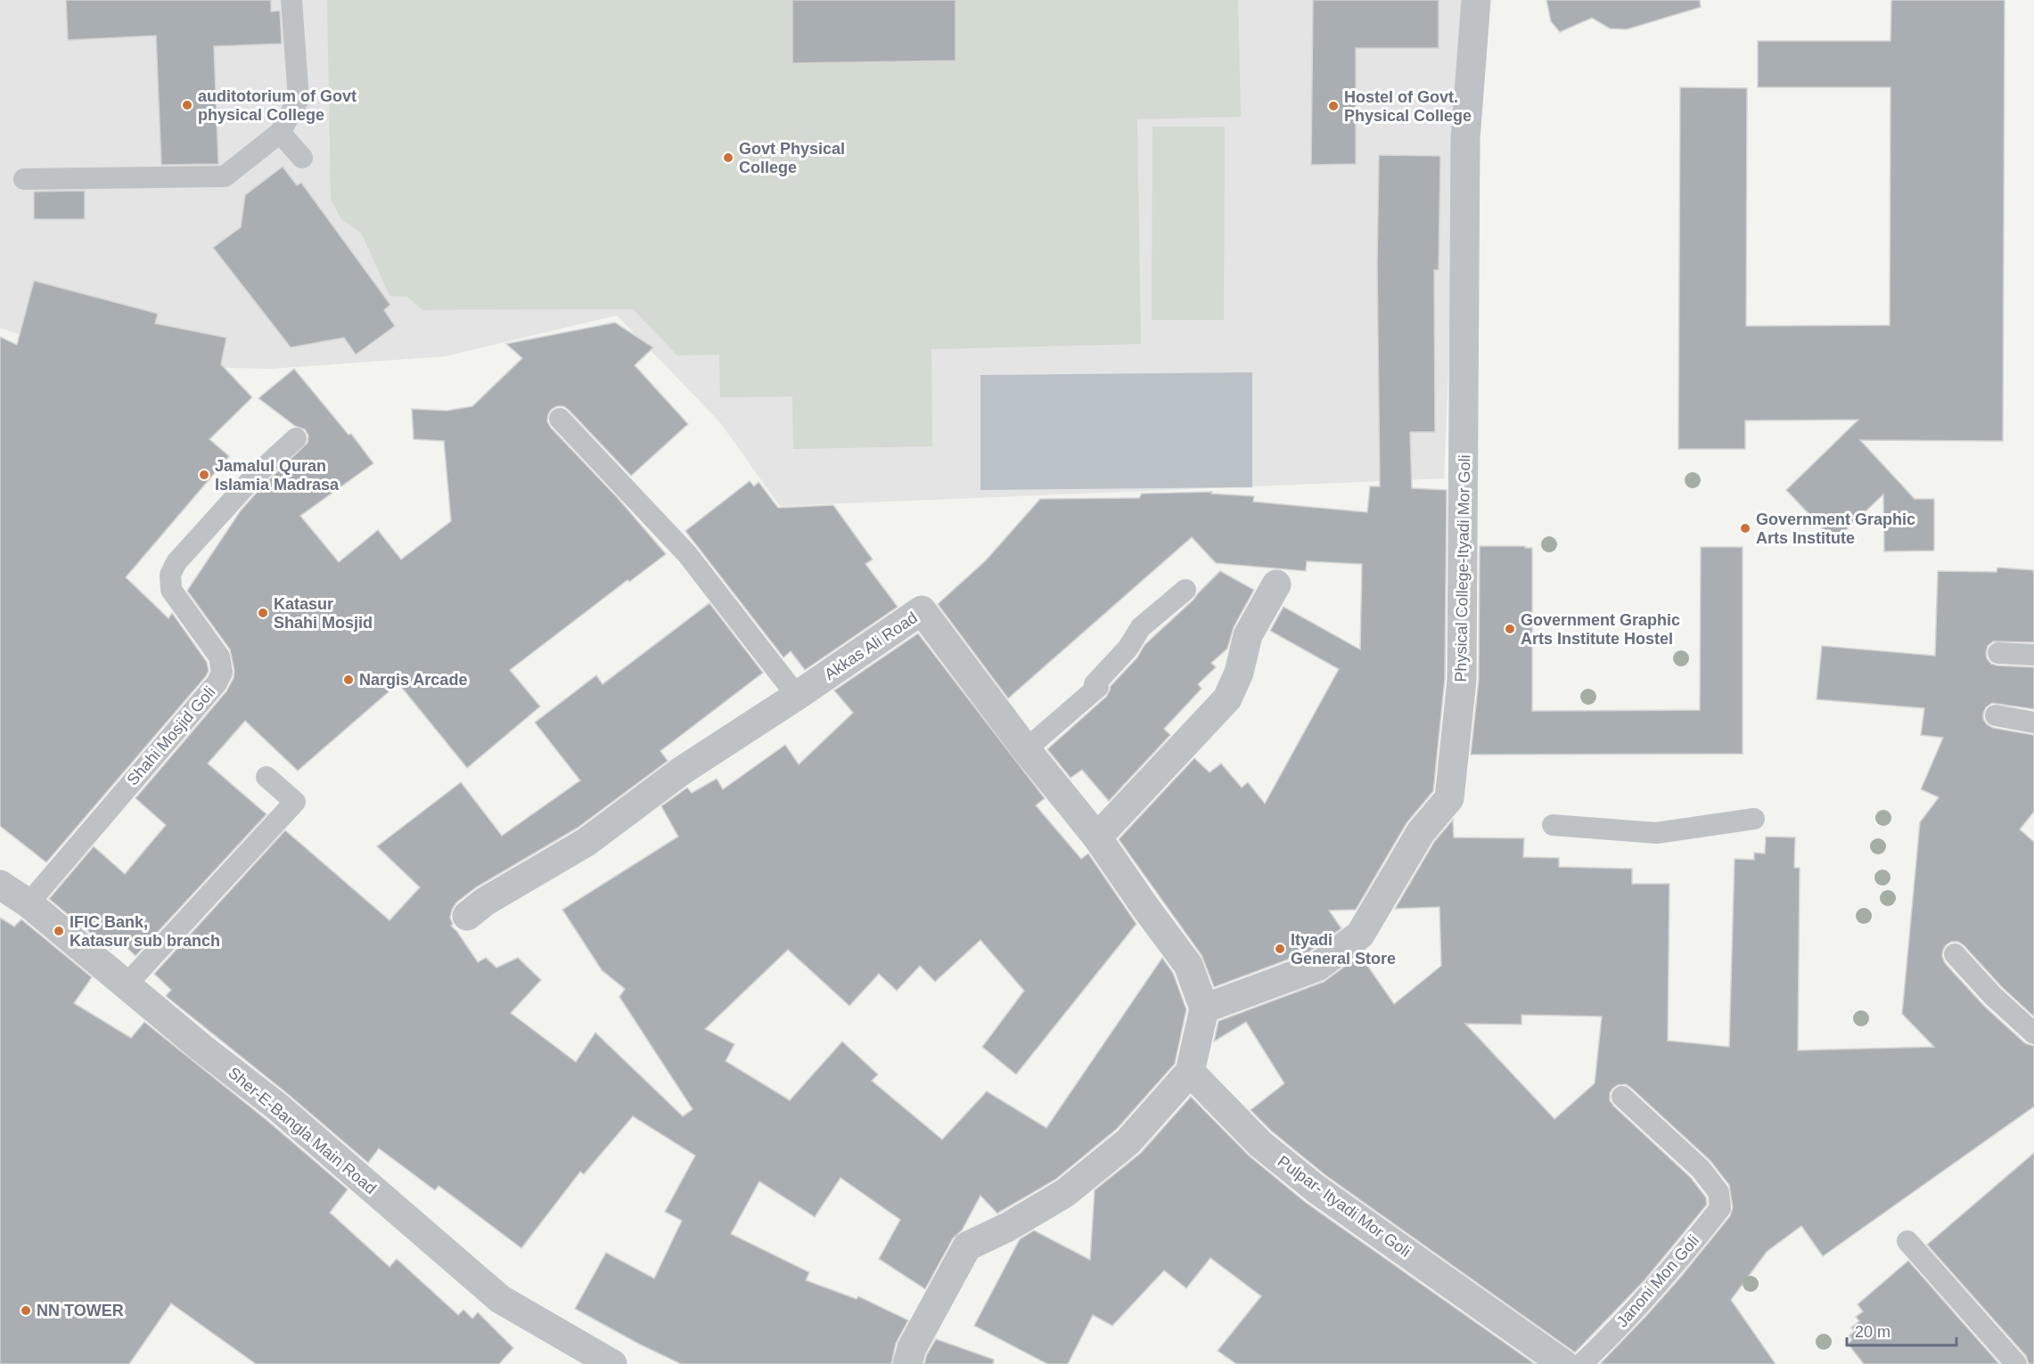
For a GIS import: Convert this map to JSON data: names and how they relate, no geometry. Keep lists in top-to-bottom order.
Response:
{
  "streets": {
    "street": [
      "Physical College-Ityadi Mor Goli",
      "Akkas Ali Road",
      "Sher-E-Bangla Main Road",
      "Pulpar- Ityadi Mor Goli"
    ],
    "lane": ["Shahi Mosjid Goli", "Janoni Mon Goli"]
  },
  "crossings": [
    ["Physical College-Ityadi Mor Goli", "Akkas Ali Road"],
    ["Shahi Mosjid Goli", "Sher-E-Bangla Main Road"]
  ],
  "places": [
    "auditotorium of Govt physical College",
    "Hostel of Govt. Physical College",
    "Govt Physical College",
    "Jamalul Quran Islamia Madrasa",
    "Government Graphic Arts Institute",
    "Katasur Shahi Mosjid",
    "Government Graphic Arts Institute Hostel",
    "Nargis Arcade",
    "IFIC Bank, Katasur sub branch",
    "Ityadi General Store",
    "NN TOWER"
  ],
  "scale_bar": "20 m"
}
